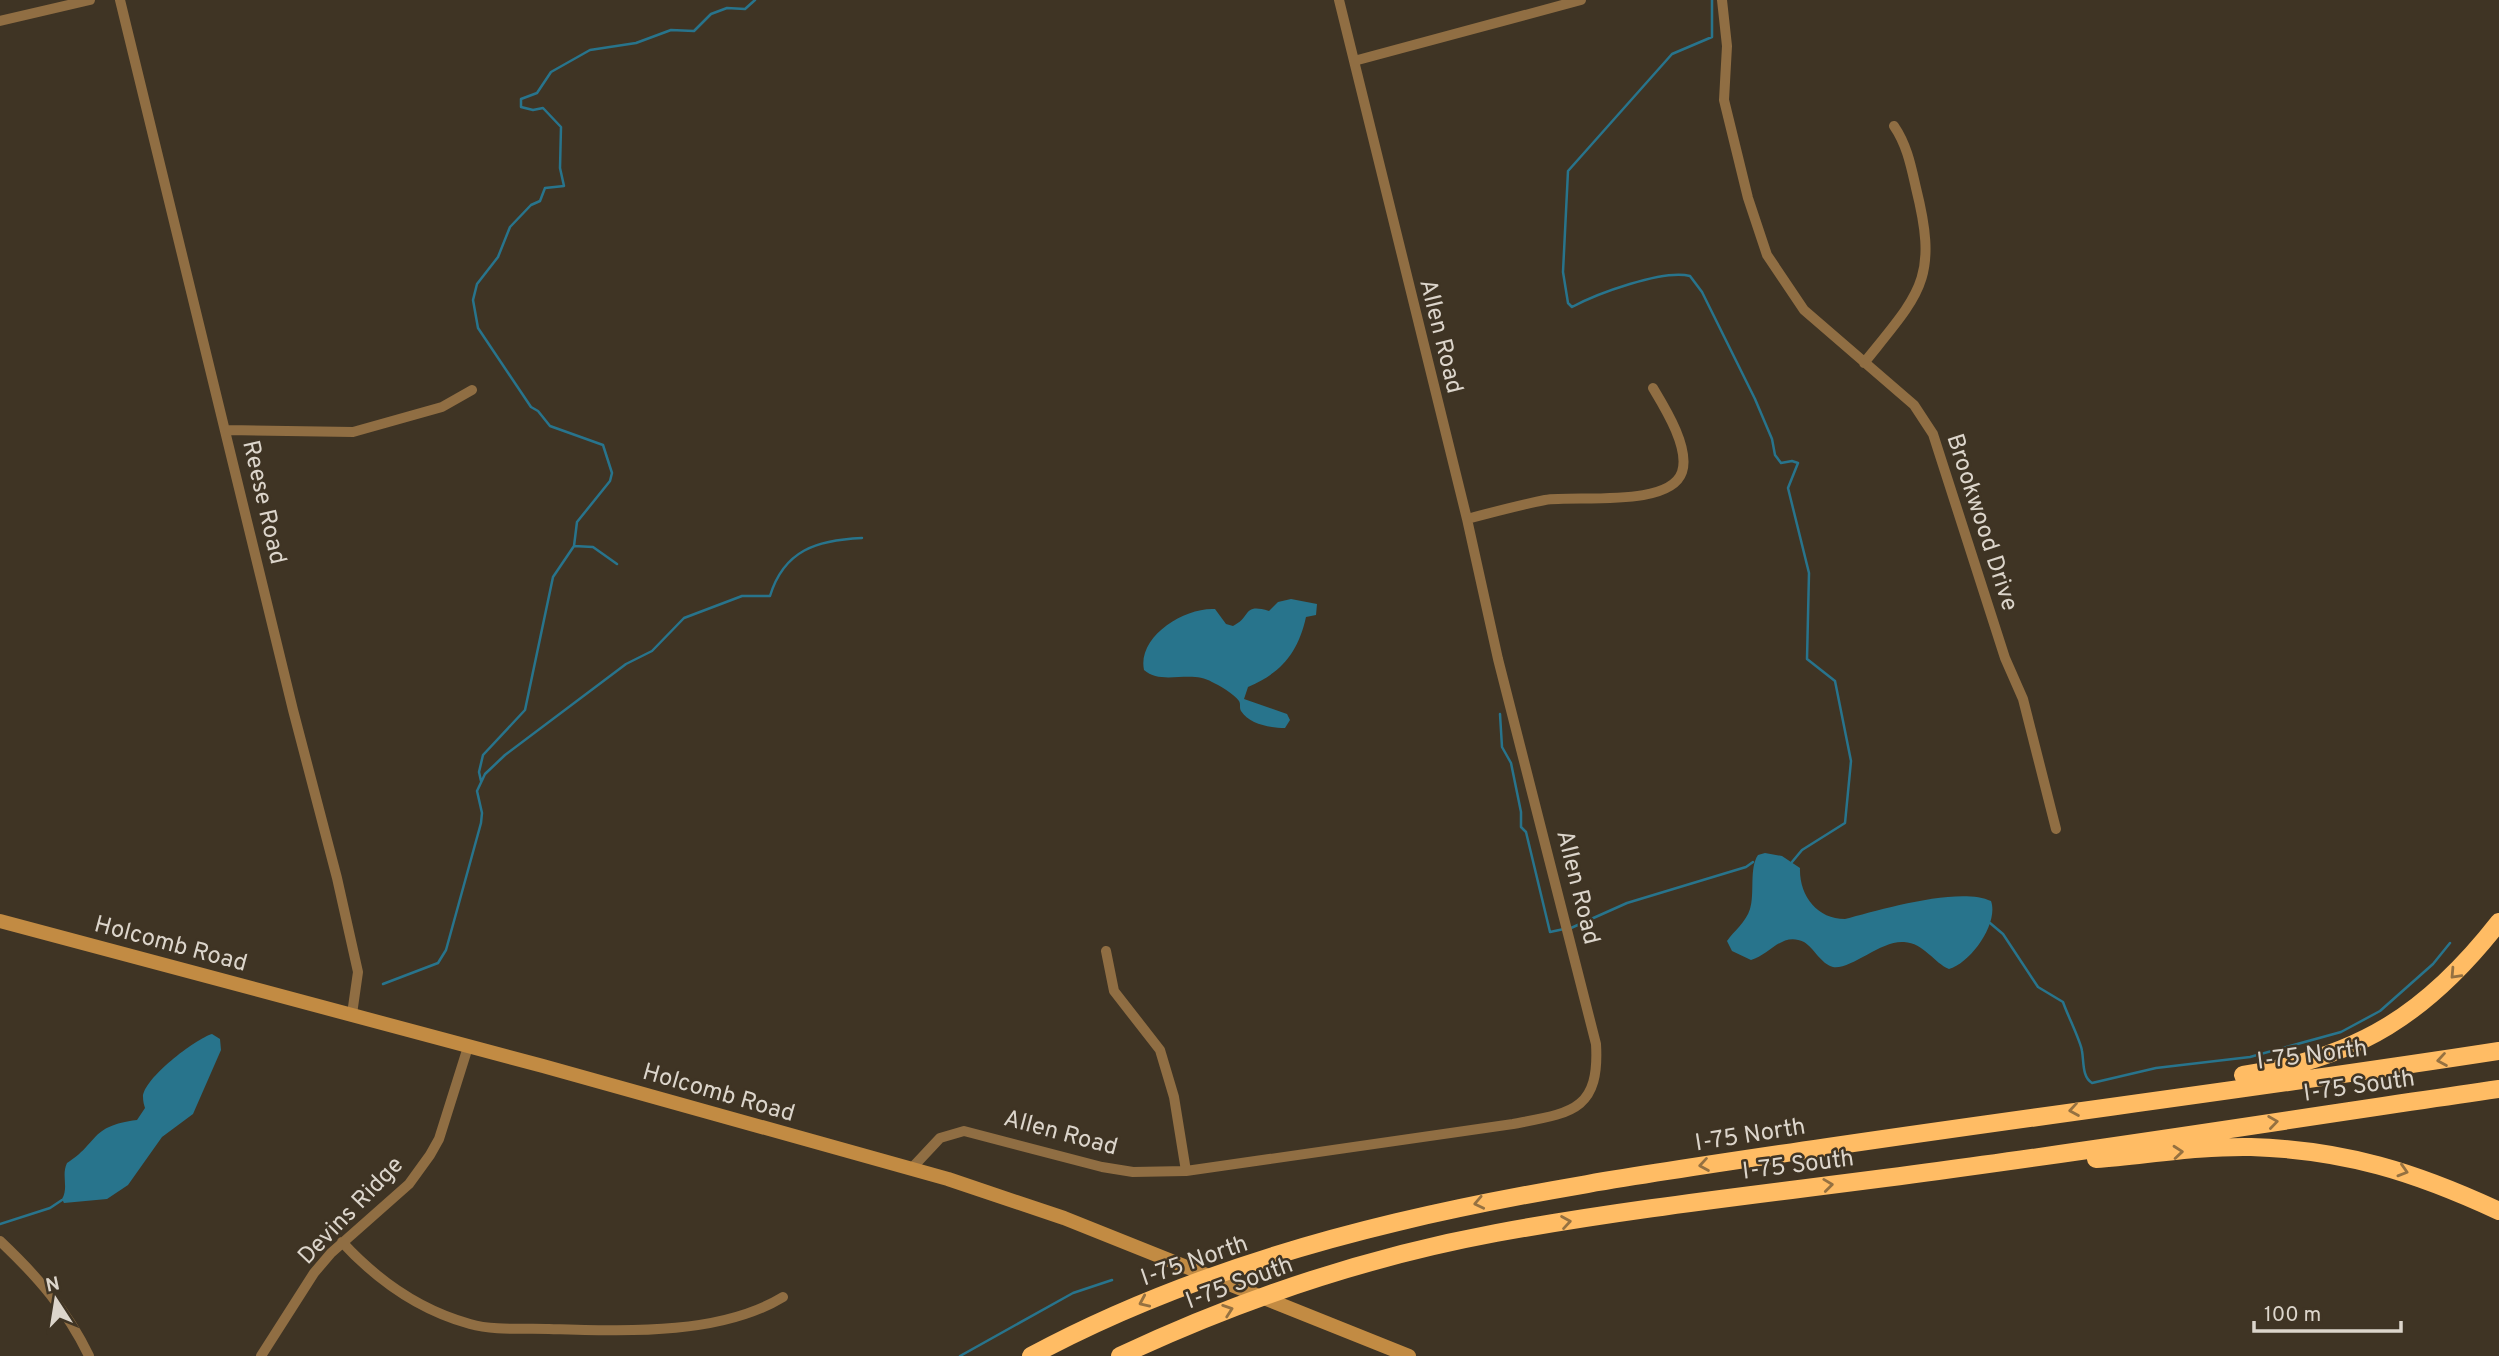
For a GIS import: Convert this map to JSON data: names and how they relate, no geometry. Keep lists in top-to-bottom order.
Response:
{
  "streets": {
    "highway": ["I-75 North", "I-75 South"],
    "street": [
      "Allen Road",
      "Reese Road",
      "Brookwood Drive",
      "Holcomb Road",
      "Devins Ridge"
    ]
  },
  "crossings": [
    ["Allen Road", "Holcomb Road"],
    ["Reese Road", "Holcomb Road"],
    ["Holcomb Road", "Devins Ridge"]
  ],
  "scale_bar": "100 m",
  "north": "top"
}
